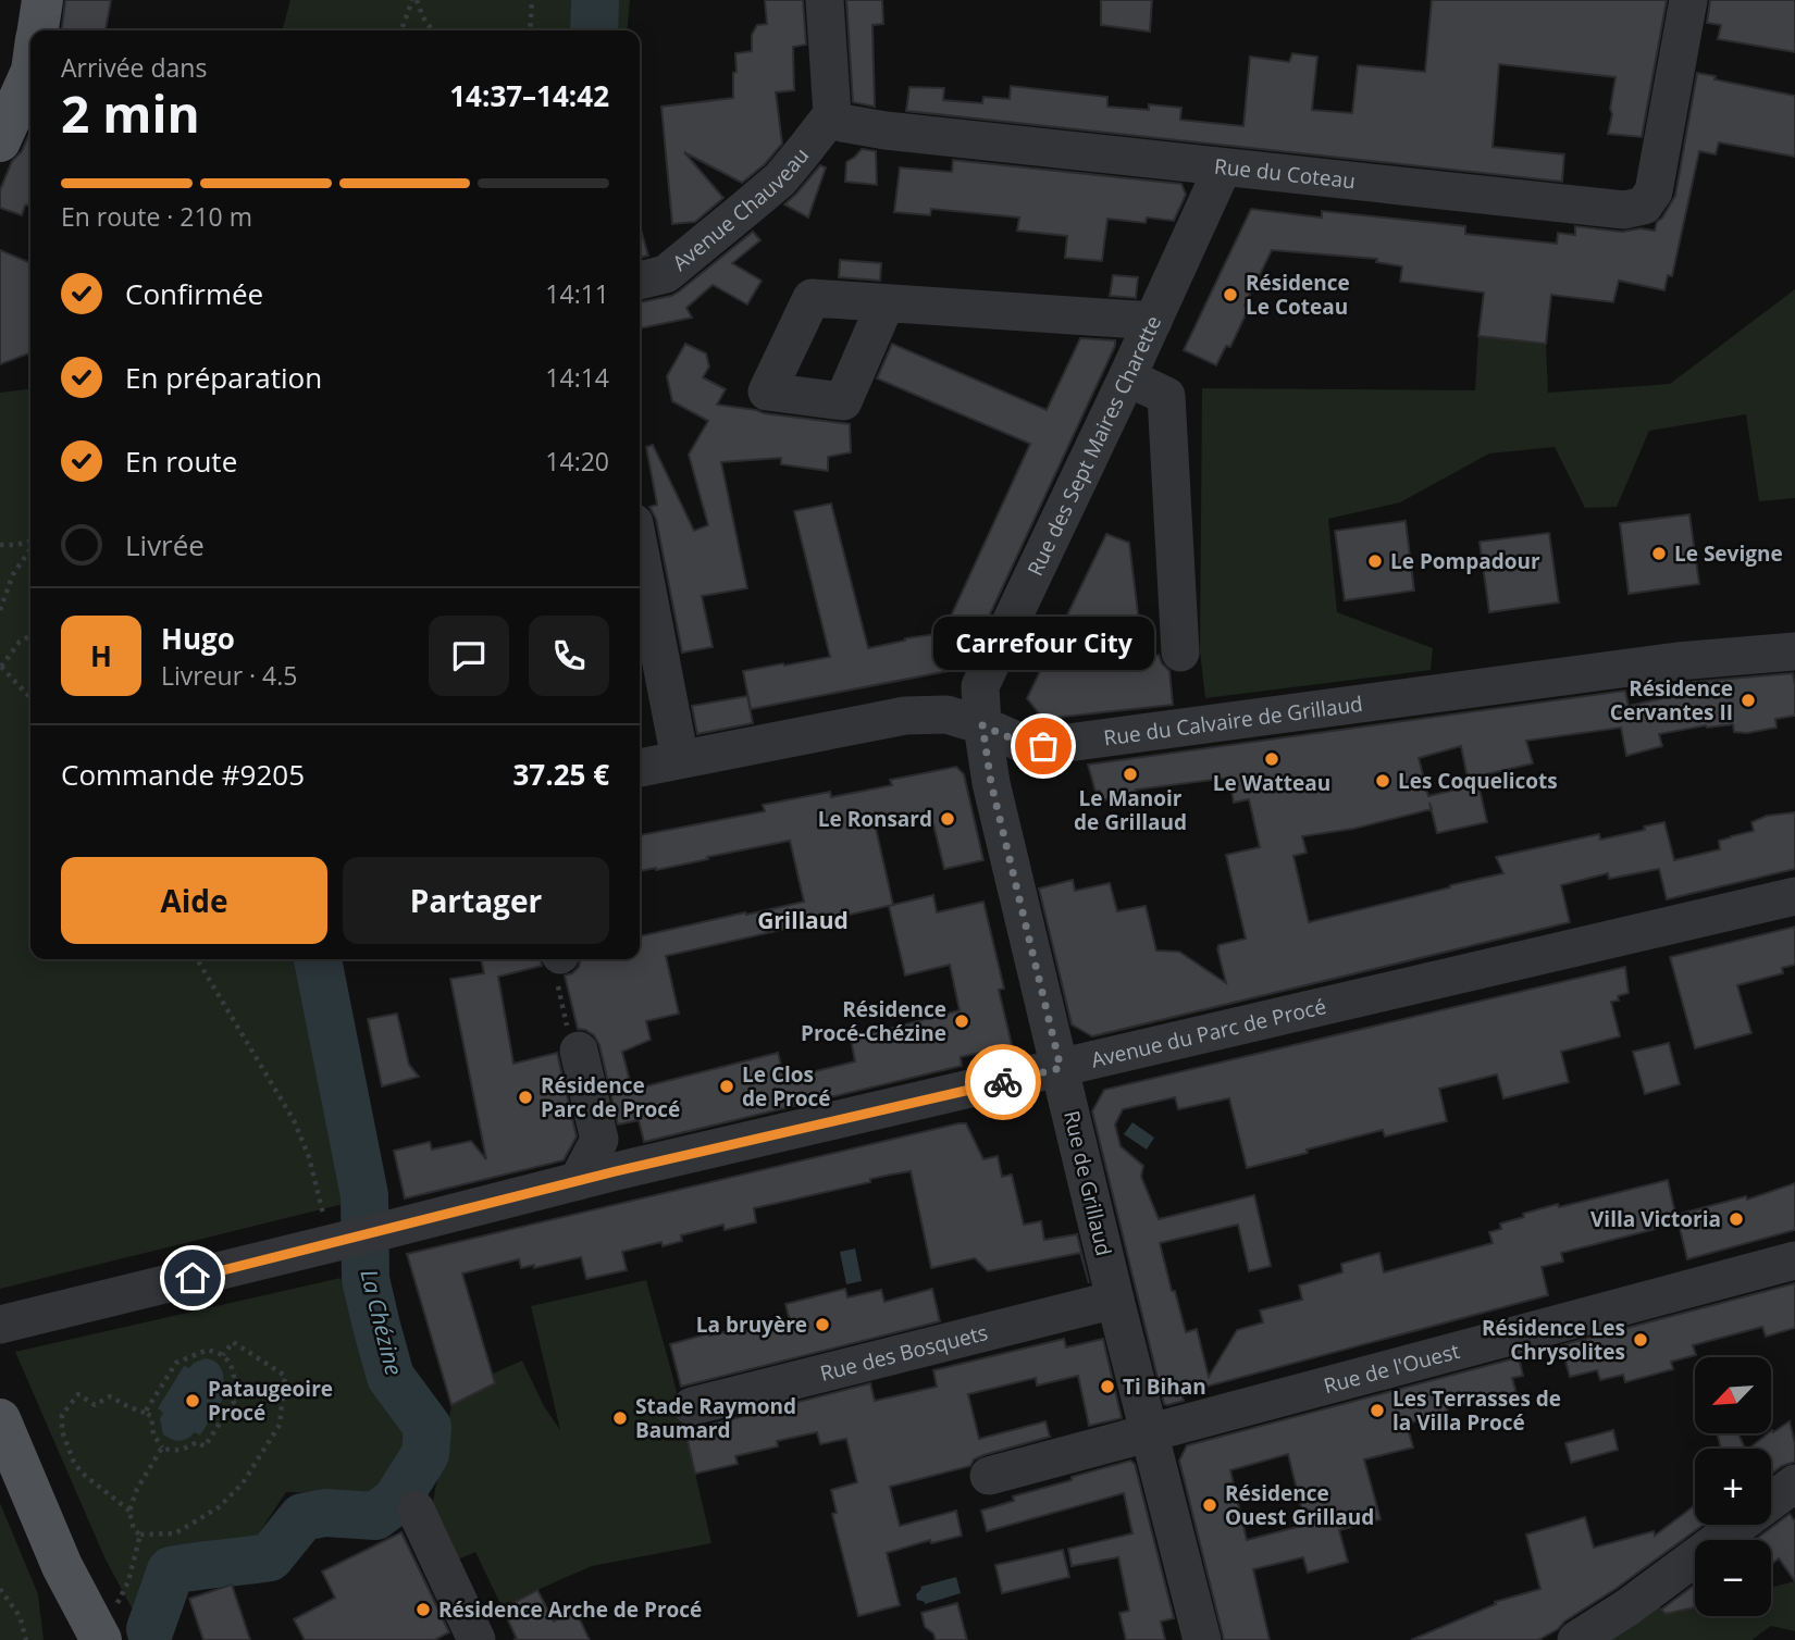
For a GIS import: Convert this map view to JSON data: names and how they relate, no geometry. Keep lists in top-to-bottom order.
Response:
{
  "streets": {
    "street": [
      "Rue du Coteau",
      "Avenue Chauveau",
      "Rue des Sept Maires Charette",
      "Rue du Calvaire de Grillaud",
      "Avenue du Parc de Procé",
      "Rue de Grillaud",
      "Rue des Bosquets",
      "Rue de l'Ouest"
    ]
  },
  "crossings": [
    ["Rue du Coteau", "Avenue Chauveau"],
    ["Rue du Coteau", "Rue des Sept Maires Charette"],
    ["Rue des Sept Maires Charette", "Rue du Calvaire de Grillaud"],
    ["Rue des Sept Maires Charette", "Rue de Grillaud"],
    ["Rue du Calvaire de Grillaud", "Rue de Grillaud"],
    ["Avenue du Parc de Procé", "Rue de Grillaud"],
    ["Rue de Grillaud", "Rue des Bosquets"],
    ["Rue de Grillaud", "Rue de l'Ouest"]
  ],
  "districts": ["Grillaud"],
  "water": ["La Chézine"],
  "places": [
    "Résidence Le Coteau",
    "Le Sevigne",
    "Le Pompadour",
    "Résidence Cervantes II",
    "Carrefour City",
    "Le Watteau",
    "Le Manoir de Grillaud",
    "Les Coquelicots",
    "Le Ronsard",
    "Résidence Procé-Chézine",
    "Le Clos de Procé",
    "Résidence Parc de Procé",
    "Villa Victoria",
    "La bruyère",
    "Résidence Les Chrysolites",
    "Ti Bihan",
    "Pataugeoire Procé",
    "Les Terrasses de la Villa Procé",
    "Stade Raymond Baumard",
    "Résidence Ouest Grillaud",
    "Résidence Arche de Procé"
  ],
  "north": "bottom left",
  "page": {
    "heading": ["2 min", "Arrivée dans", "14:37–14:42"],
    "panel": [
      "Hugo",
      "Livreur · 4.5",
      "Commande #9205",
      "37.25 €"
    ],
    "bar": "En route · 210 m",
    "list": [
      ["Confirmée", "14:11"],
      ["En préparation", "14:14"],
      ["En route", "14:20"],
      "Livrée"
    ],
    "round": "H",
    "bubble": "Carrefour City",
    "buttons": ["Aide", "Partager"],
    "map_buttons": ["+", "−"]
  }
}
